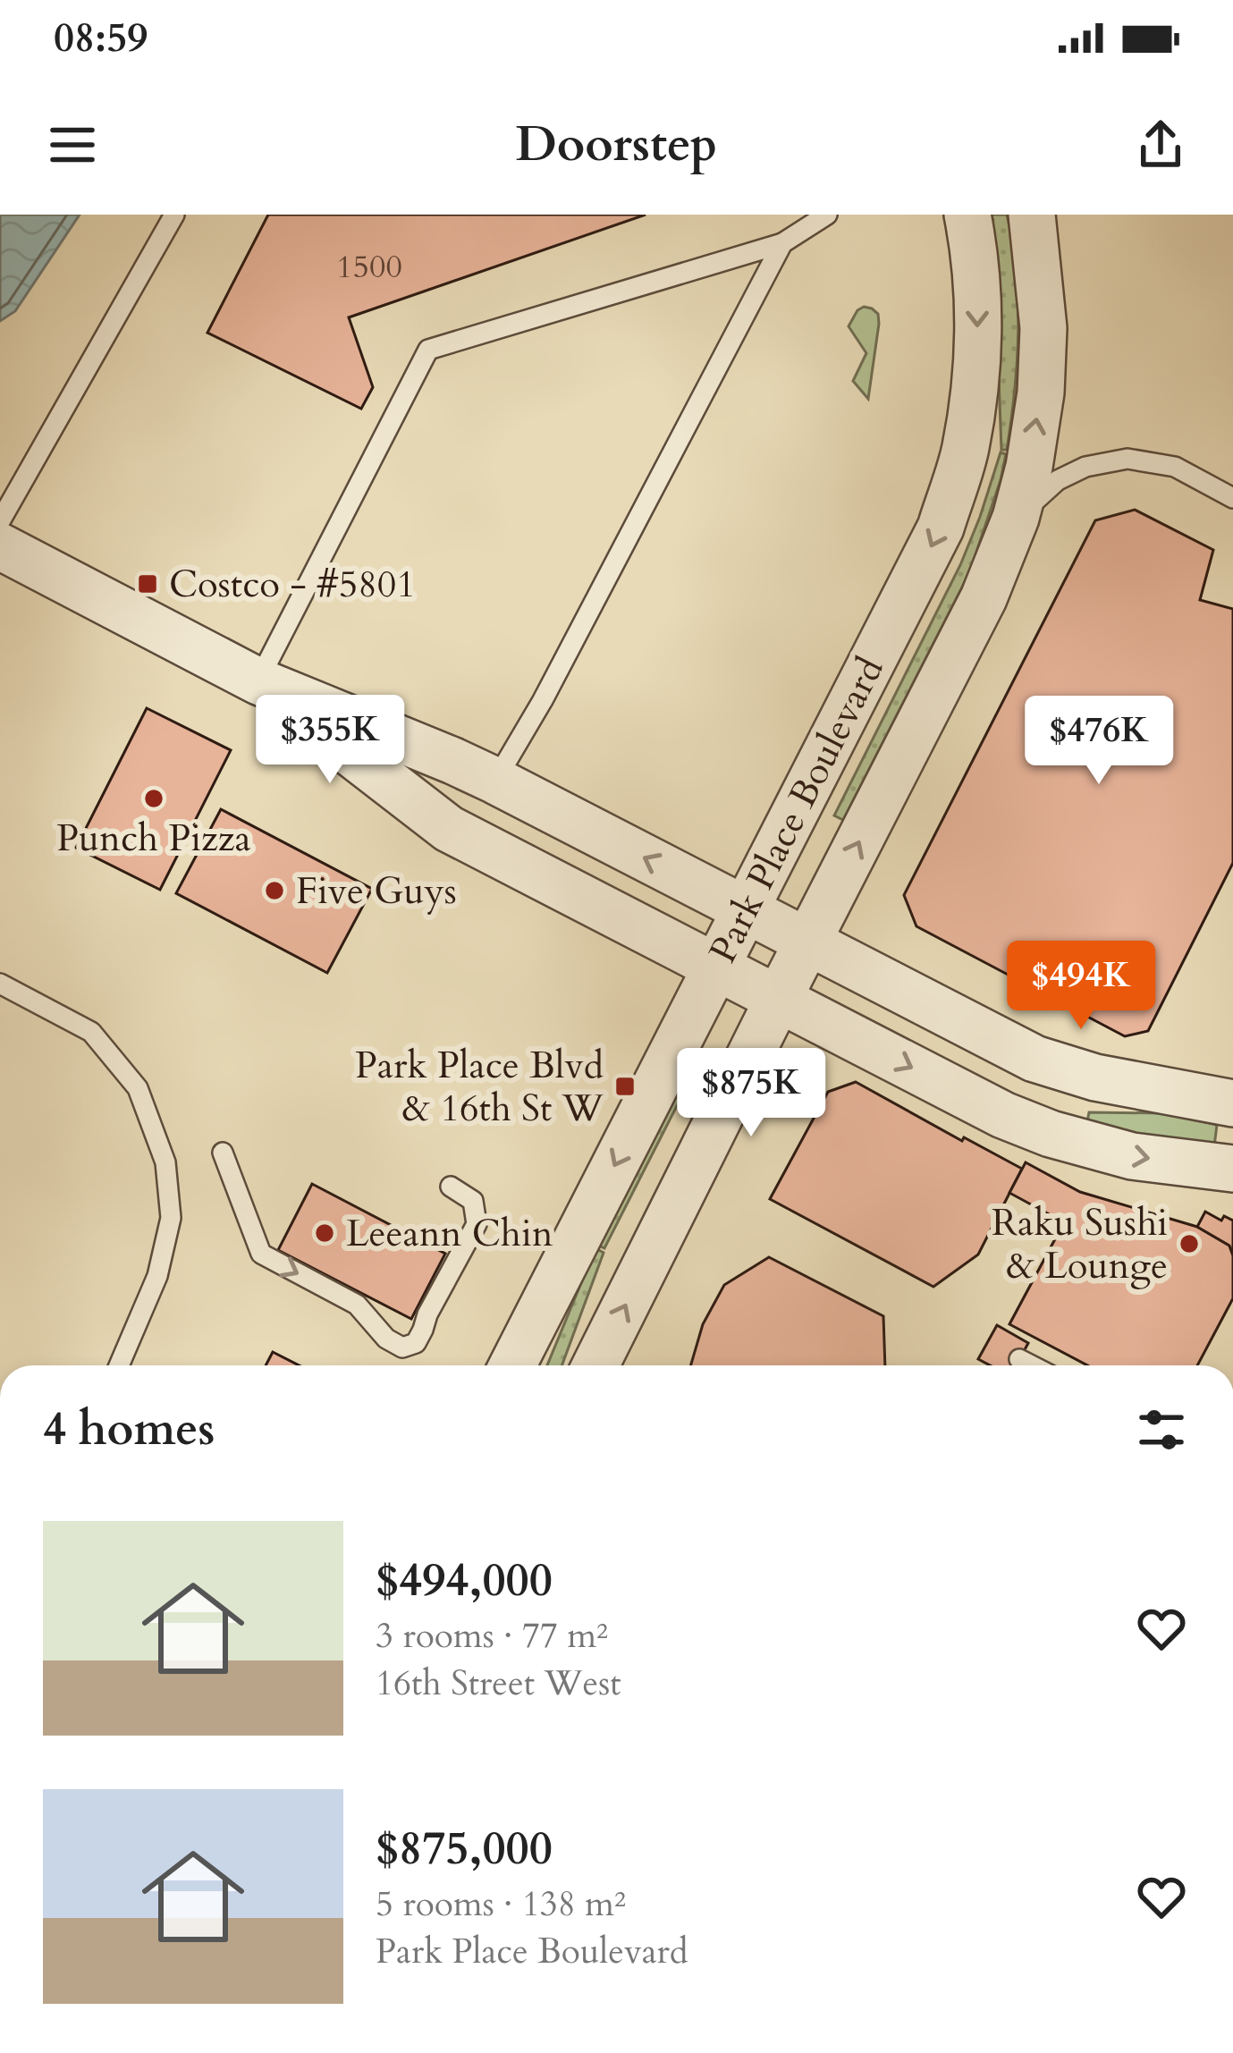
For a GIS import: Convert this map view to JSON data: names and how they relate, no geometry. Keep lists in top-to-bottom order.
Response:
{
  "streets": {
    "street": ["Park Place Boulevard"]
  },
  "places": {
    "transit": ["Costco - #5801", "Park Place Blvd & 16th St W"],
    "other": [
      "Punch Pizza",
      "Five Guys",
      "Leeann Chin",
      "Raku Sushi & Lounge"
    ]
  },
  "house_numbers": ["1500"],
  "page": {
    "status": "08:59",
    "header": "Doorstep",
    "price": [
      "$355K",
      "$476K",
      "$494K",
      "$875K"
    ],
    "heading": "4 homes",
    "list": [
      {
        "name": "$494,000",
        "note": "3 rooms · 77 m² · 16th Street West"
      },
      {
        "name": "$875,000",
        "note": "5 rooms · 138 m² · Park Place Boulevard"
      }
    ]
  }
}
